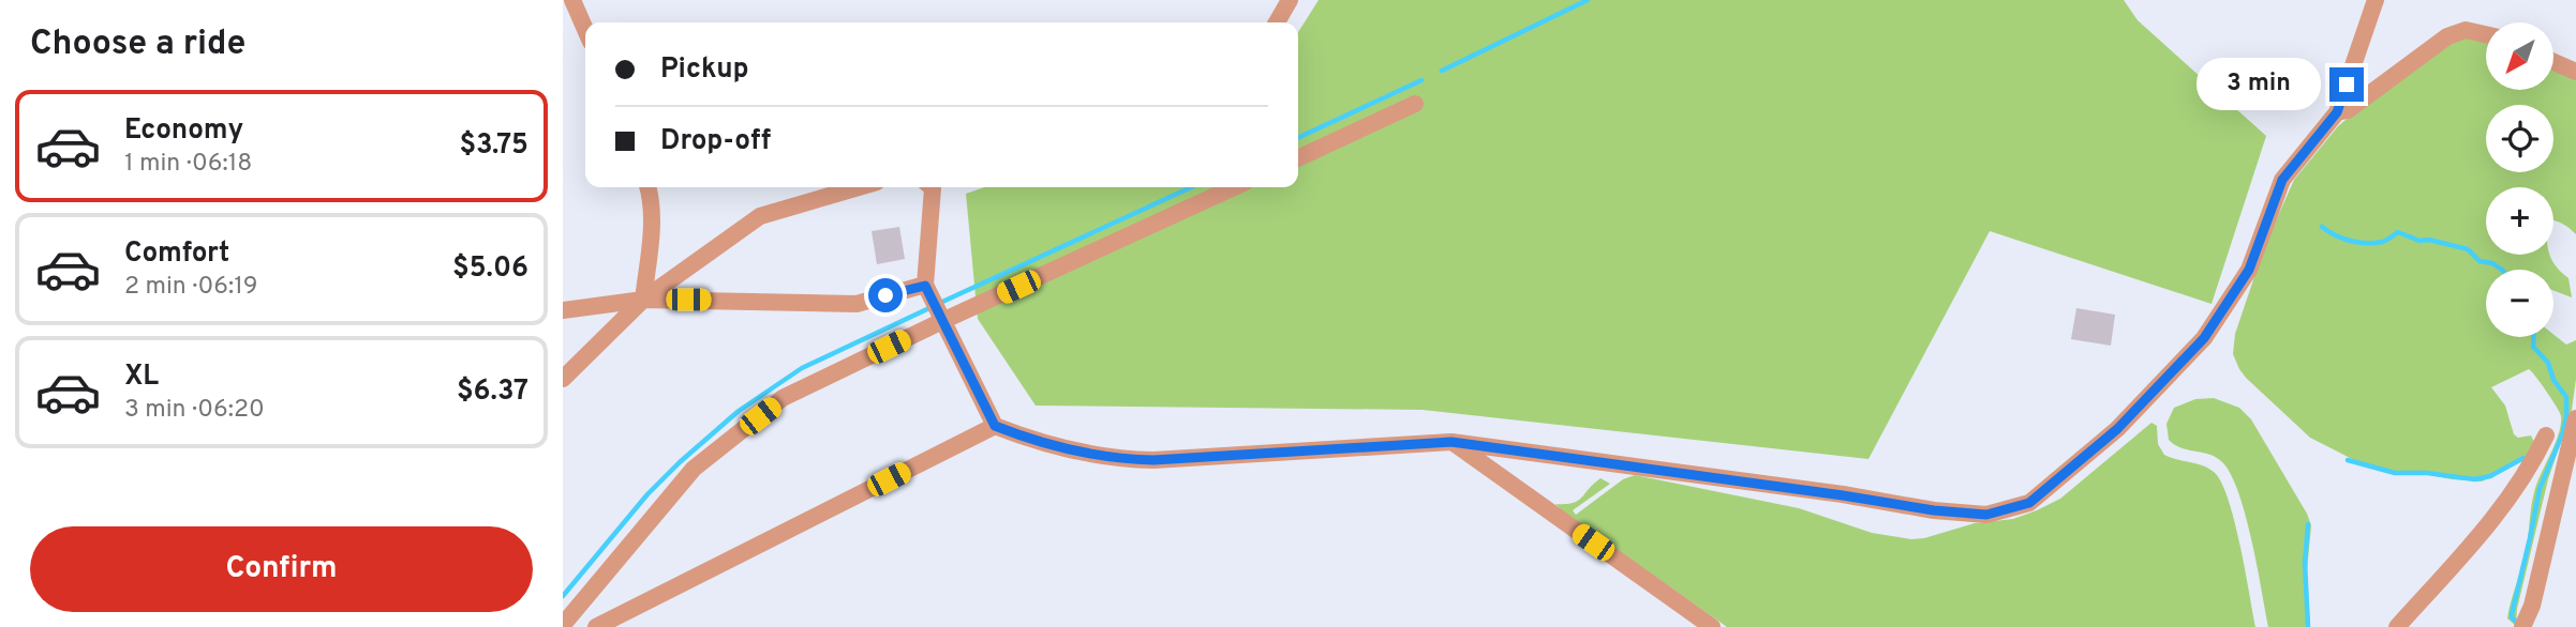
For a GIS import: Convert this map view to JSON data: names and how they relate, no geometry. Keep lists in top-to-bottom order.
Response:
{
  "north": "bottom left",
  "page": {
    "heading": "Choose a ride",
    "map_buttons": ["+", "−"],
    "banner": ["Pickup", "Drop-off"],
    "bubble": "3 min",
    "list": [
      {
        "name": "Economy",
        "note": "1 min · 06:18",
        "value": "$3.75"
      },
      {
        "name": "Comfort",
        "note": "2 min · 06:19",
        "value": "$5.06"
      },
      {
        "name": "XL",
        "note": "3 min · 06:20",
        "value": "$6.37"
      }
    ],
    "buttons": "Confirm"
  }
}
